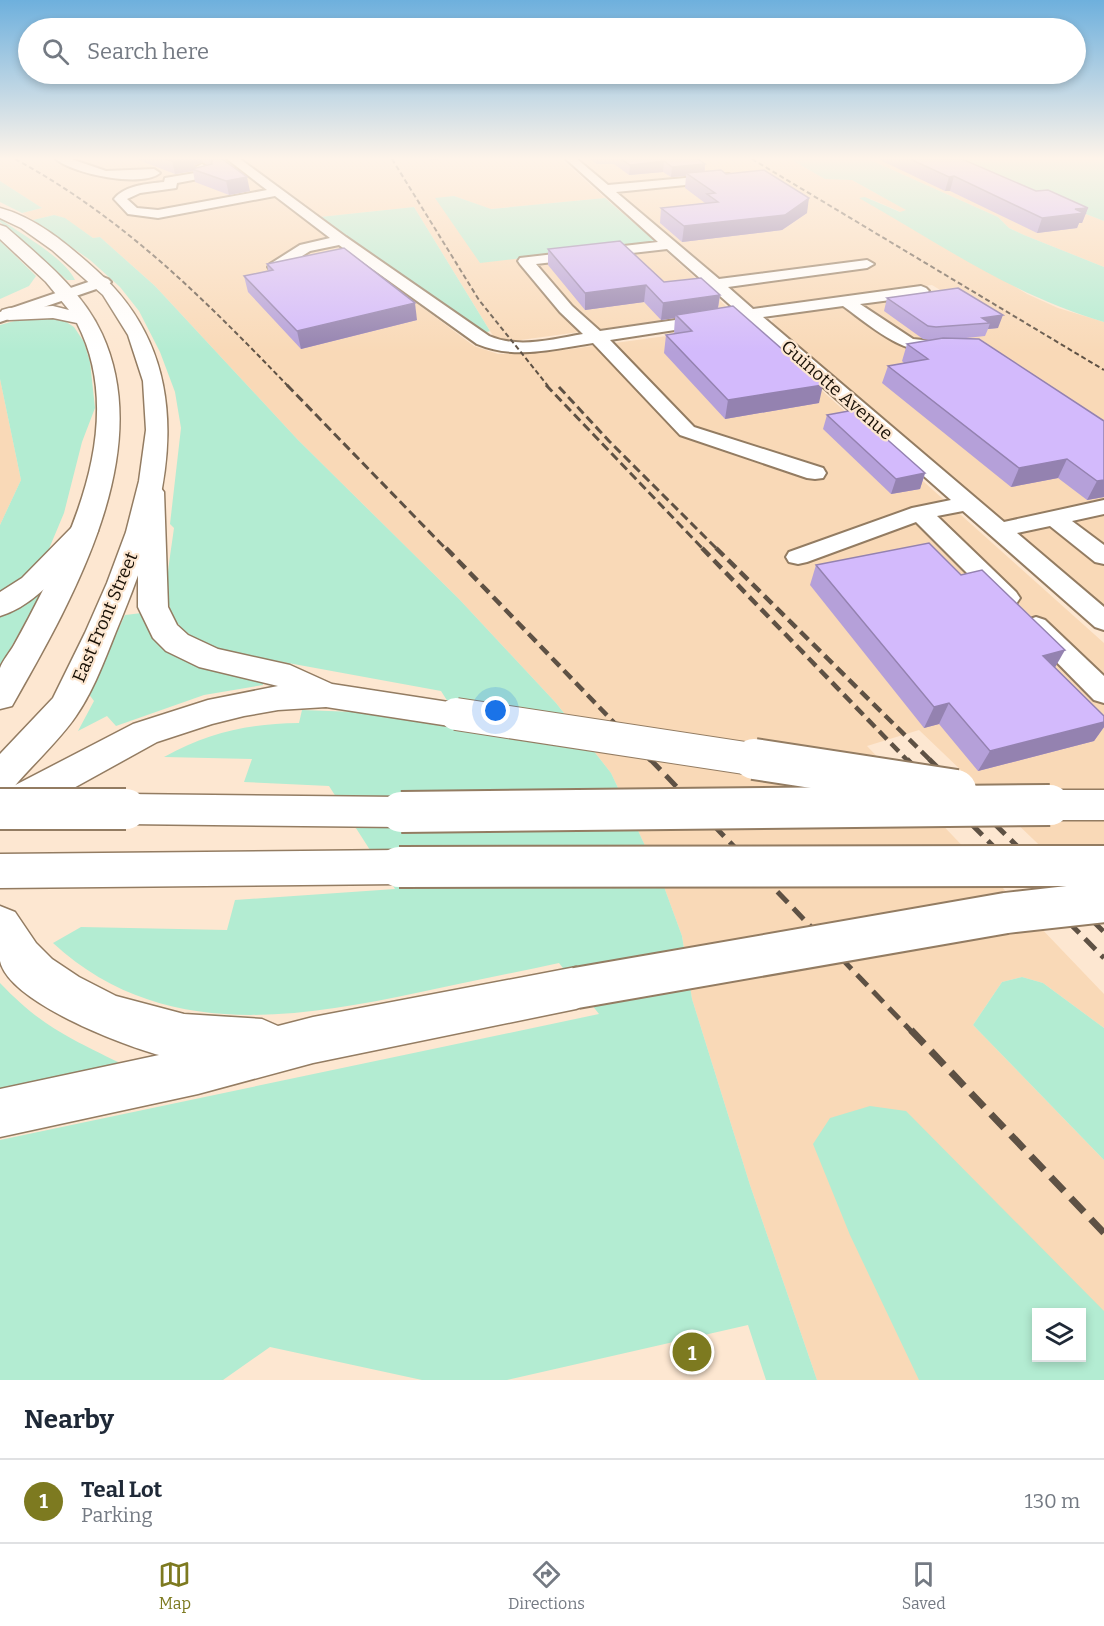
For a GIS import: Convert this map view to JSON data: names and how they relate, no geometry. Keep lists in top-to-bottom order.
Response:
{
  "streets": {
    "main road": ["East Front Street"],
    "street": ["Guinotte Avenue"]
  },
  "page": {
    "search": "Search here",
    "pins": "1",
    "heading": "Nearby",
    "list": [
      {
        "mark": "1",
        "name": "Teal Lot",
        "note": "Parking",
        "value": "130 m"
      }
    ],
    "nav": ["Map", "Directions", "Saved"]
  }
}
